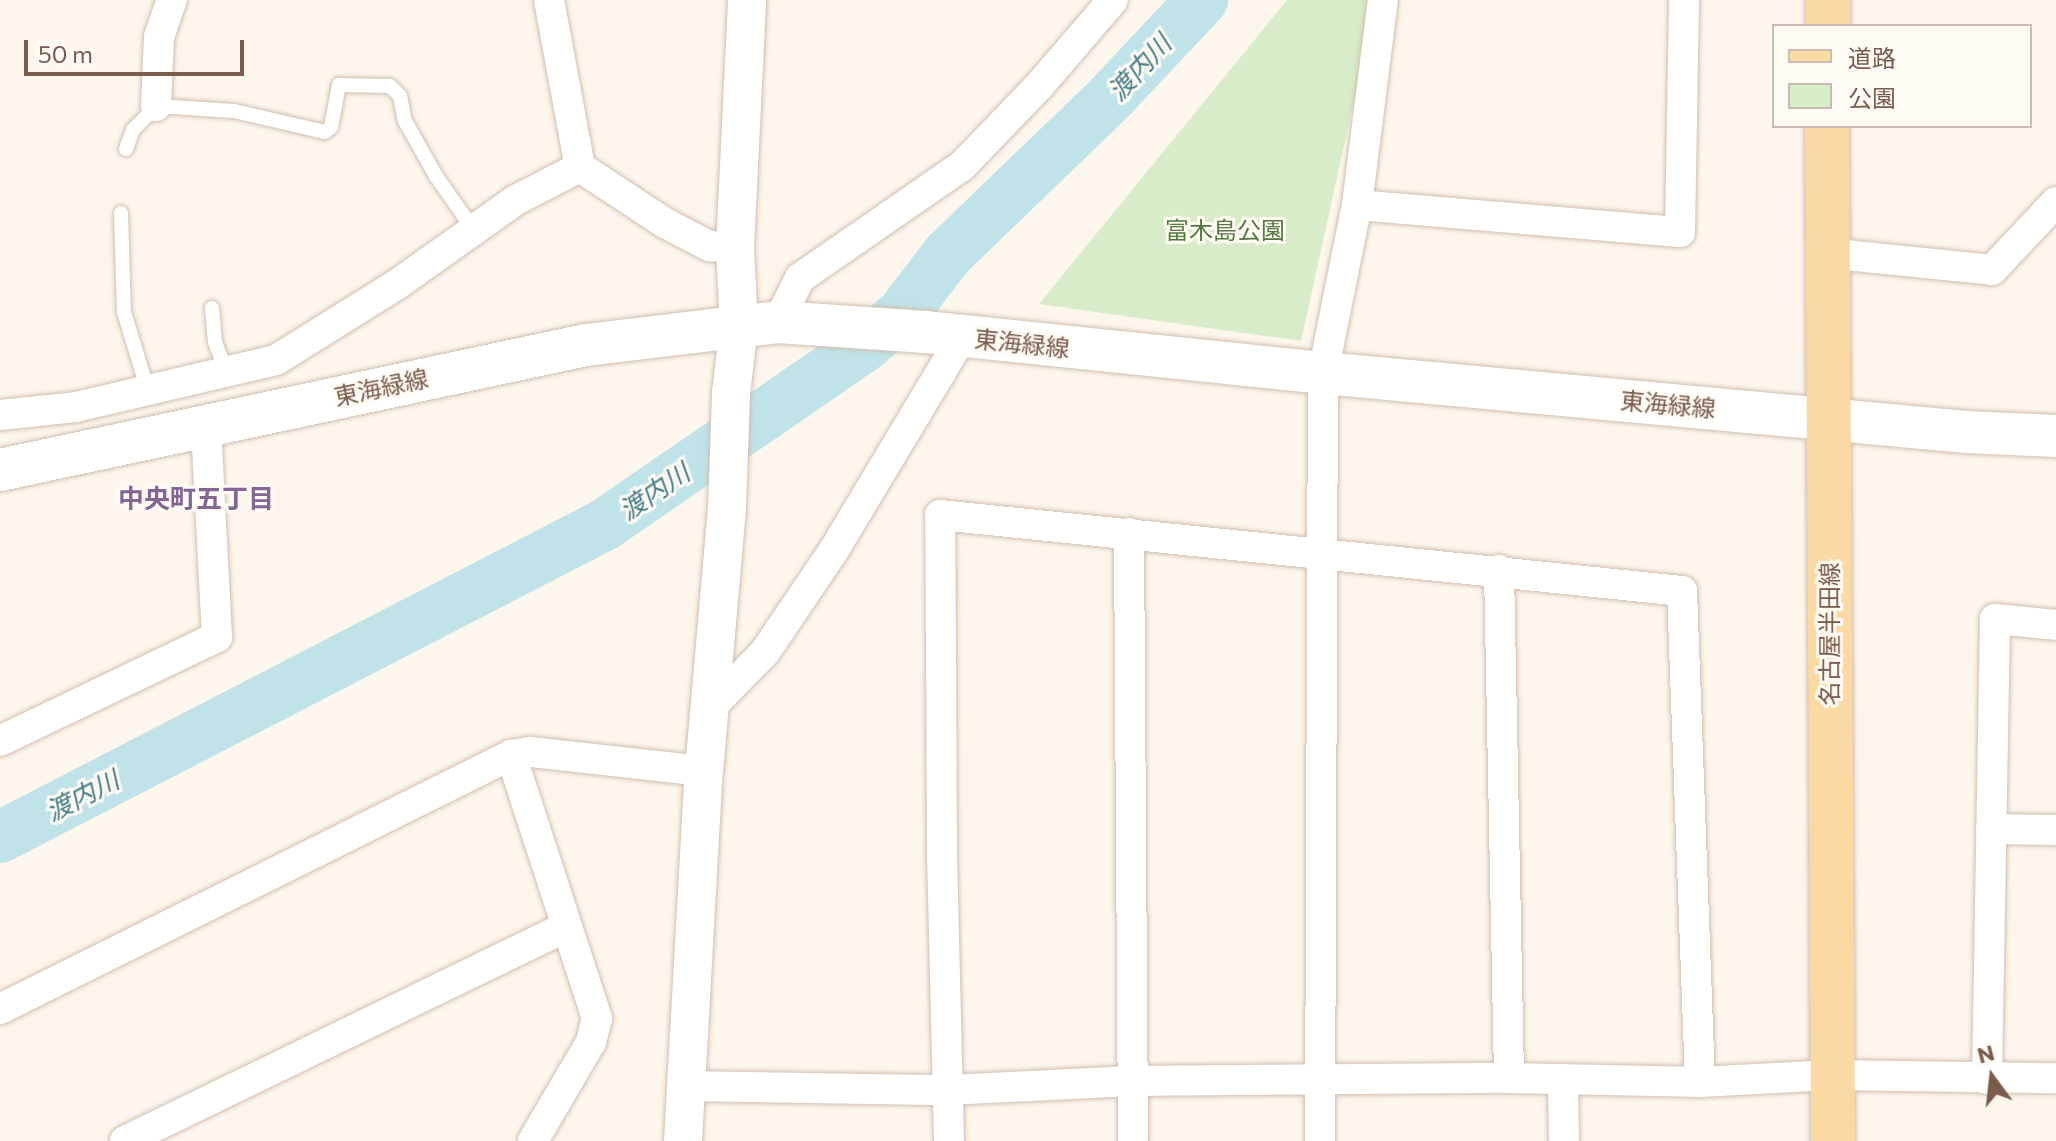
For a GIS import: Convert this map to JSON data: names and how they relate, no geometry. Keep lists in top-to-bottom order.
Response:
{
  "streets": {
    "main road": ["東海緑線", "名古屋半田線"]
  },
  "crossings": [
    ["東海緑線", "名古屋半田線"]
  ],
  "districts": ["中央町五丁目"],
  "water": ["渡内川"],
  "parks": ["富木島公園"],
  "legend": ["道路", "公園"],
  "scale_bar": "50 m",
  "north": "top"
}
